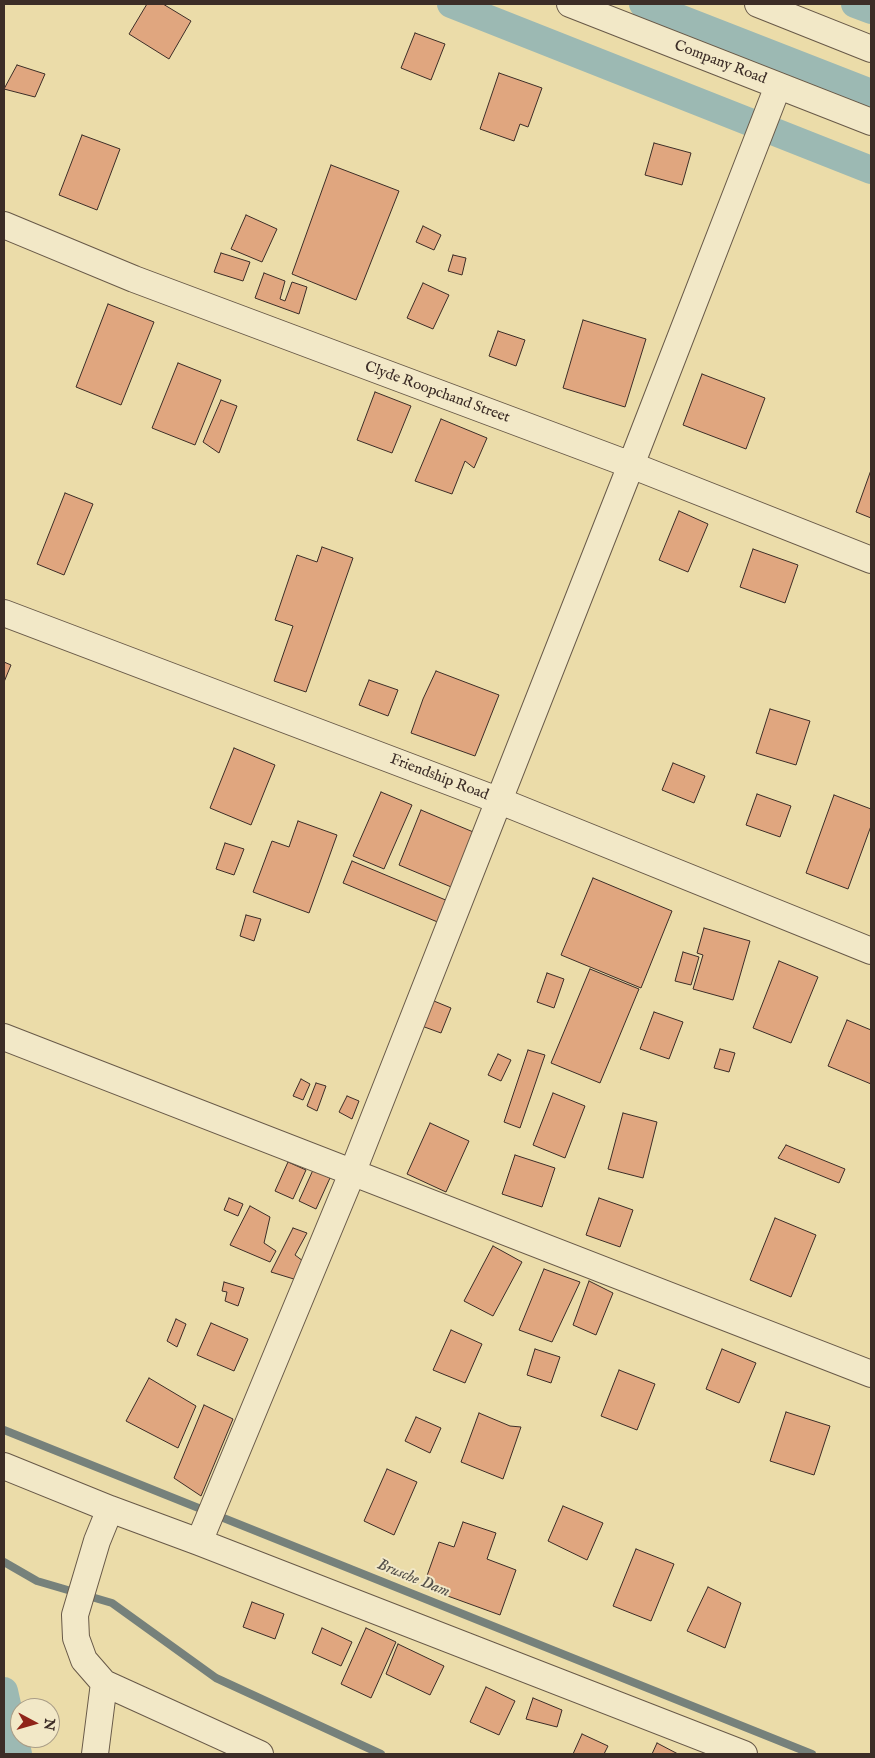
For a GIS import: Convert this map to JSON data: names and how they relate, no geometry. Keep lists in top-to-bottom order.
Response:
{
  "streets": {
    "street": ["Company Road", "Clyde Roopchand Street", "Friendship Road"]
  },
  "water": ["Brusche Dam"],
  "north": "right"
}
